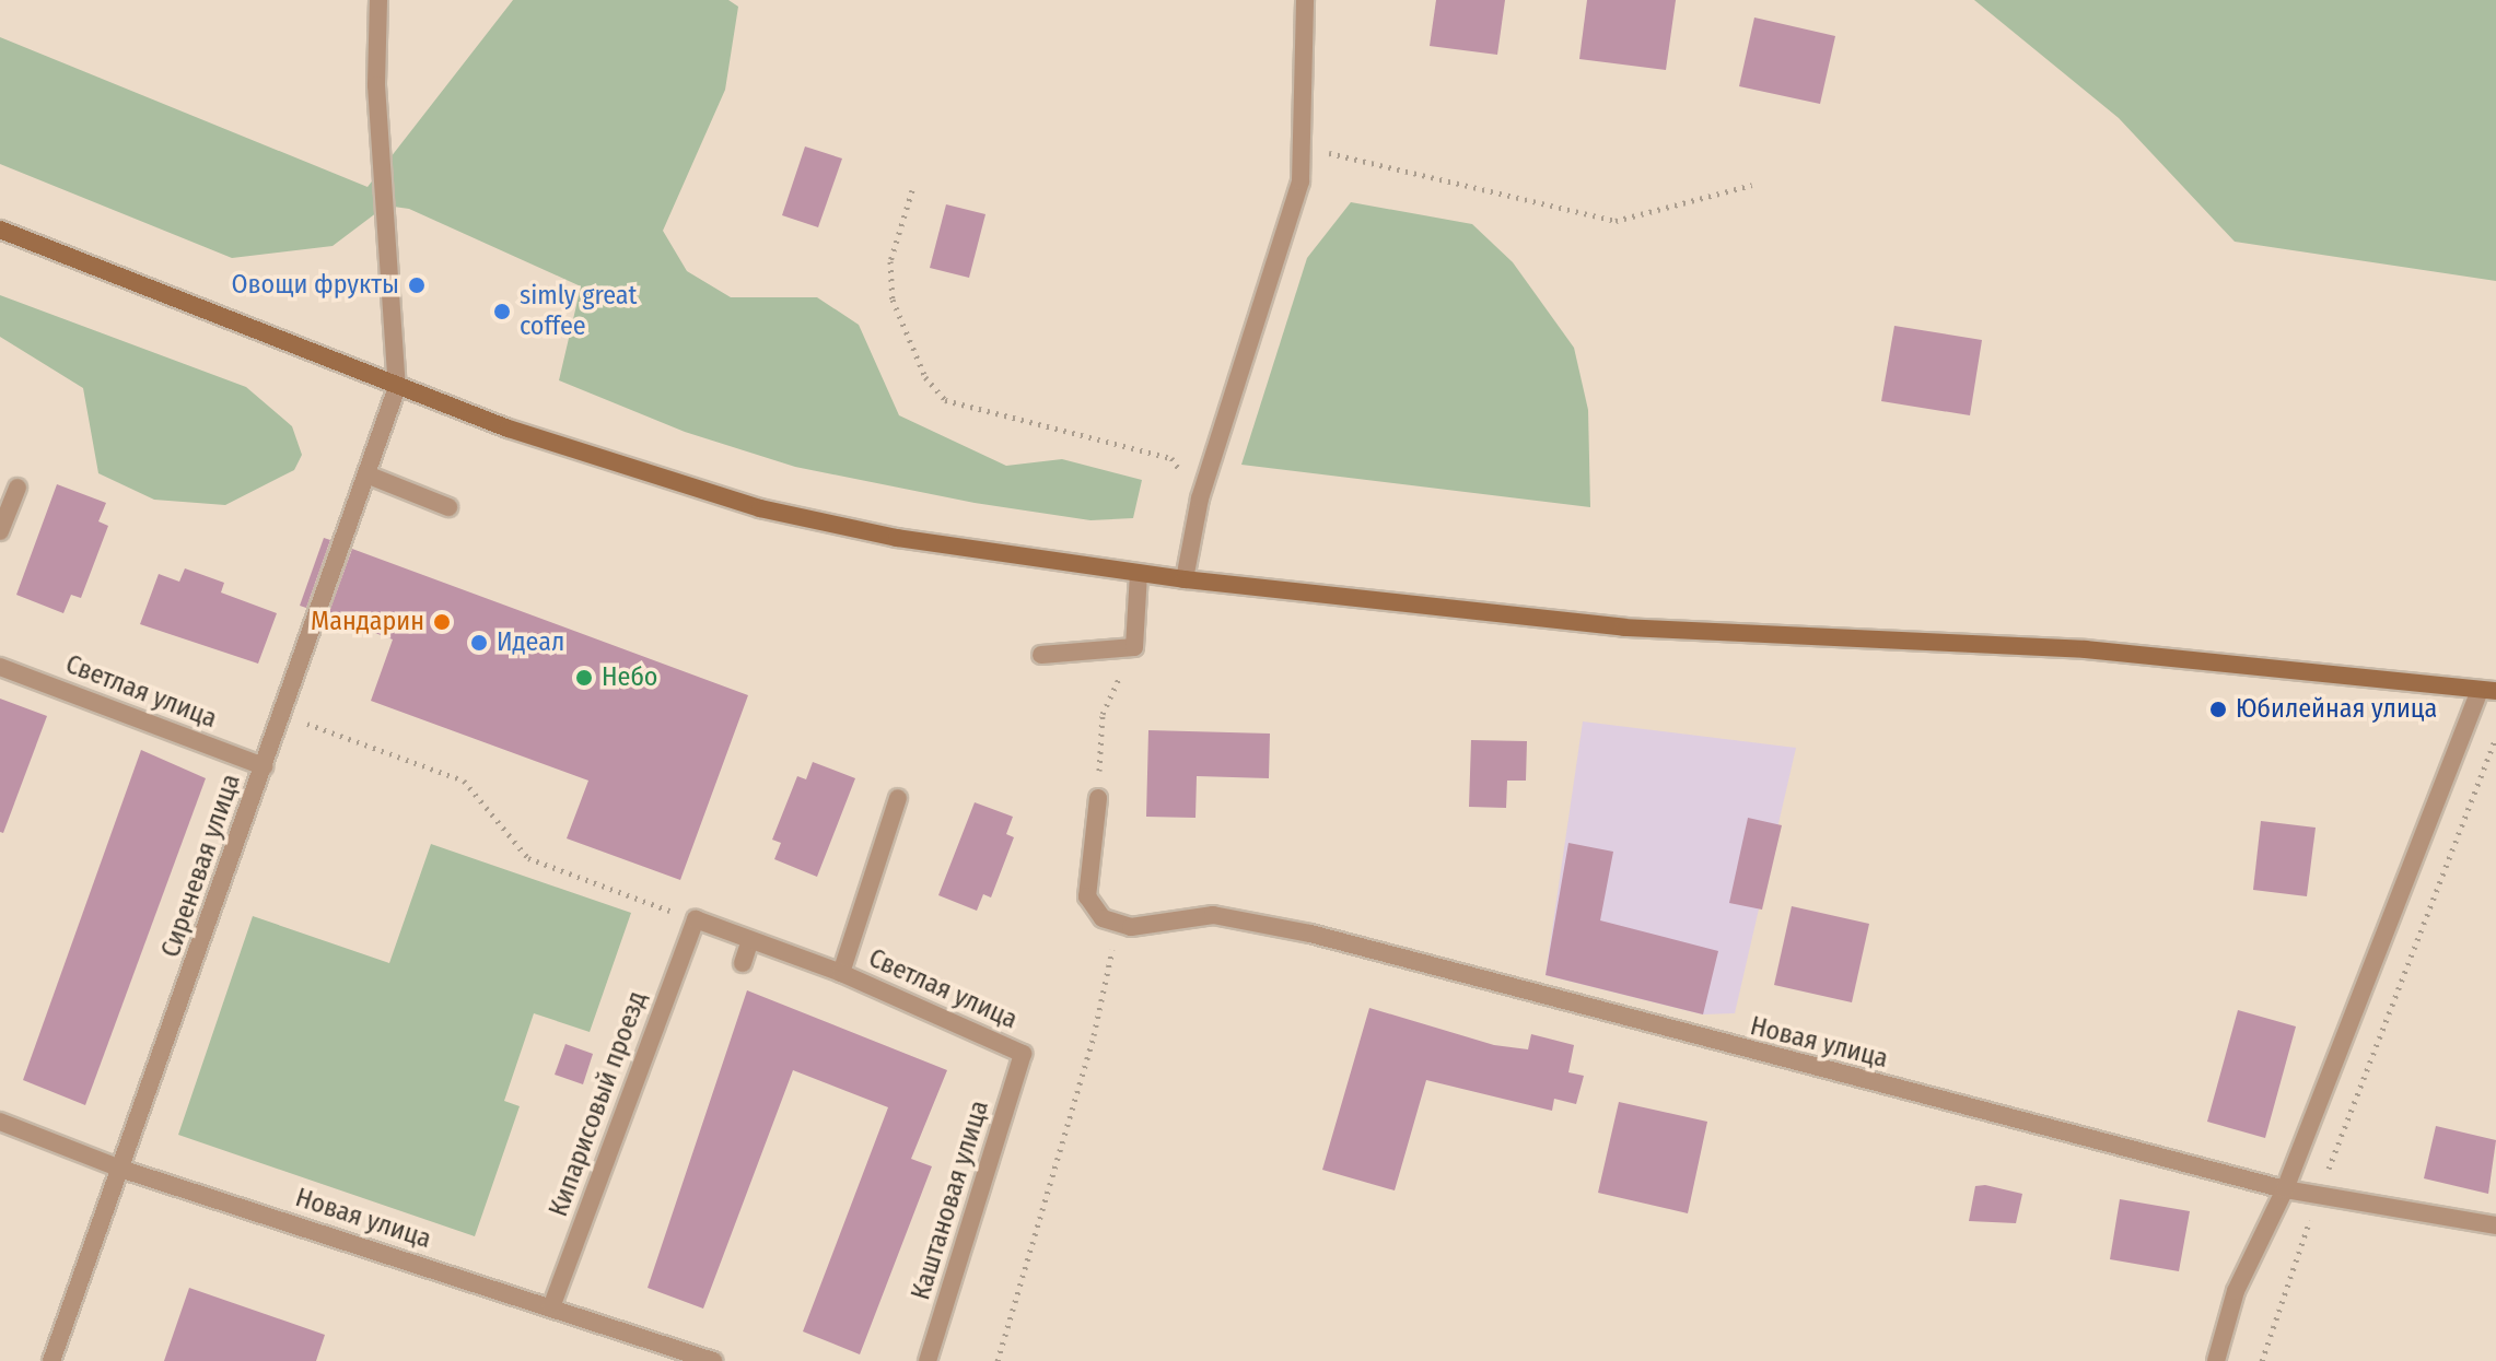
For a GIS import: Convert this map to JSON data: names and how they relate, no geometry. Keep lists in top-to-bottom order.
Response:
{
  "streets": {
    "street": [
      "Светлая улица",
      "Сиреневая улица",
      "Новая улица",
      "Кипарисовый проезд",
      "Каштановая улица"
    ]
  },
  "crossings": [
    ["Светлая улица", "Сиреневая улица"],
    ["Светлая улица", "Кипарисовый проезд"],
    ["Светлая улица", "Каштановая улица"],
    ["Сиреневая улица", "Новая улица"],
    ["Новая улица", "Кипарисовый проезд"]
  ],
  "places": [
    "Овощи фрукты",
    "simly great coffee",
    "Мандарин",
    "Идеал",
    "Небо",
    "Юбилейная улица"
  ]
}
